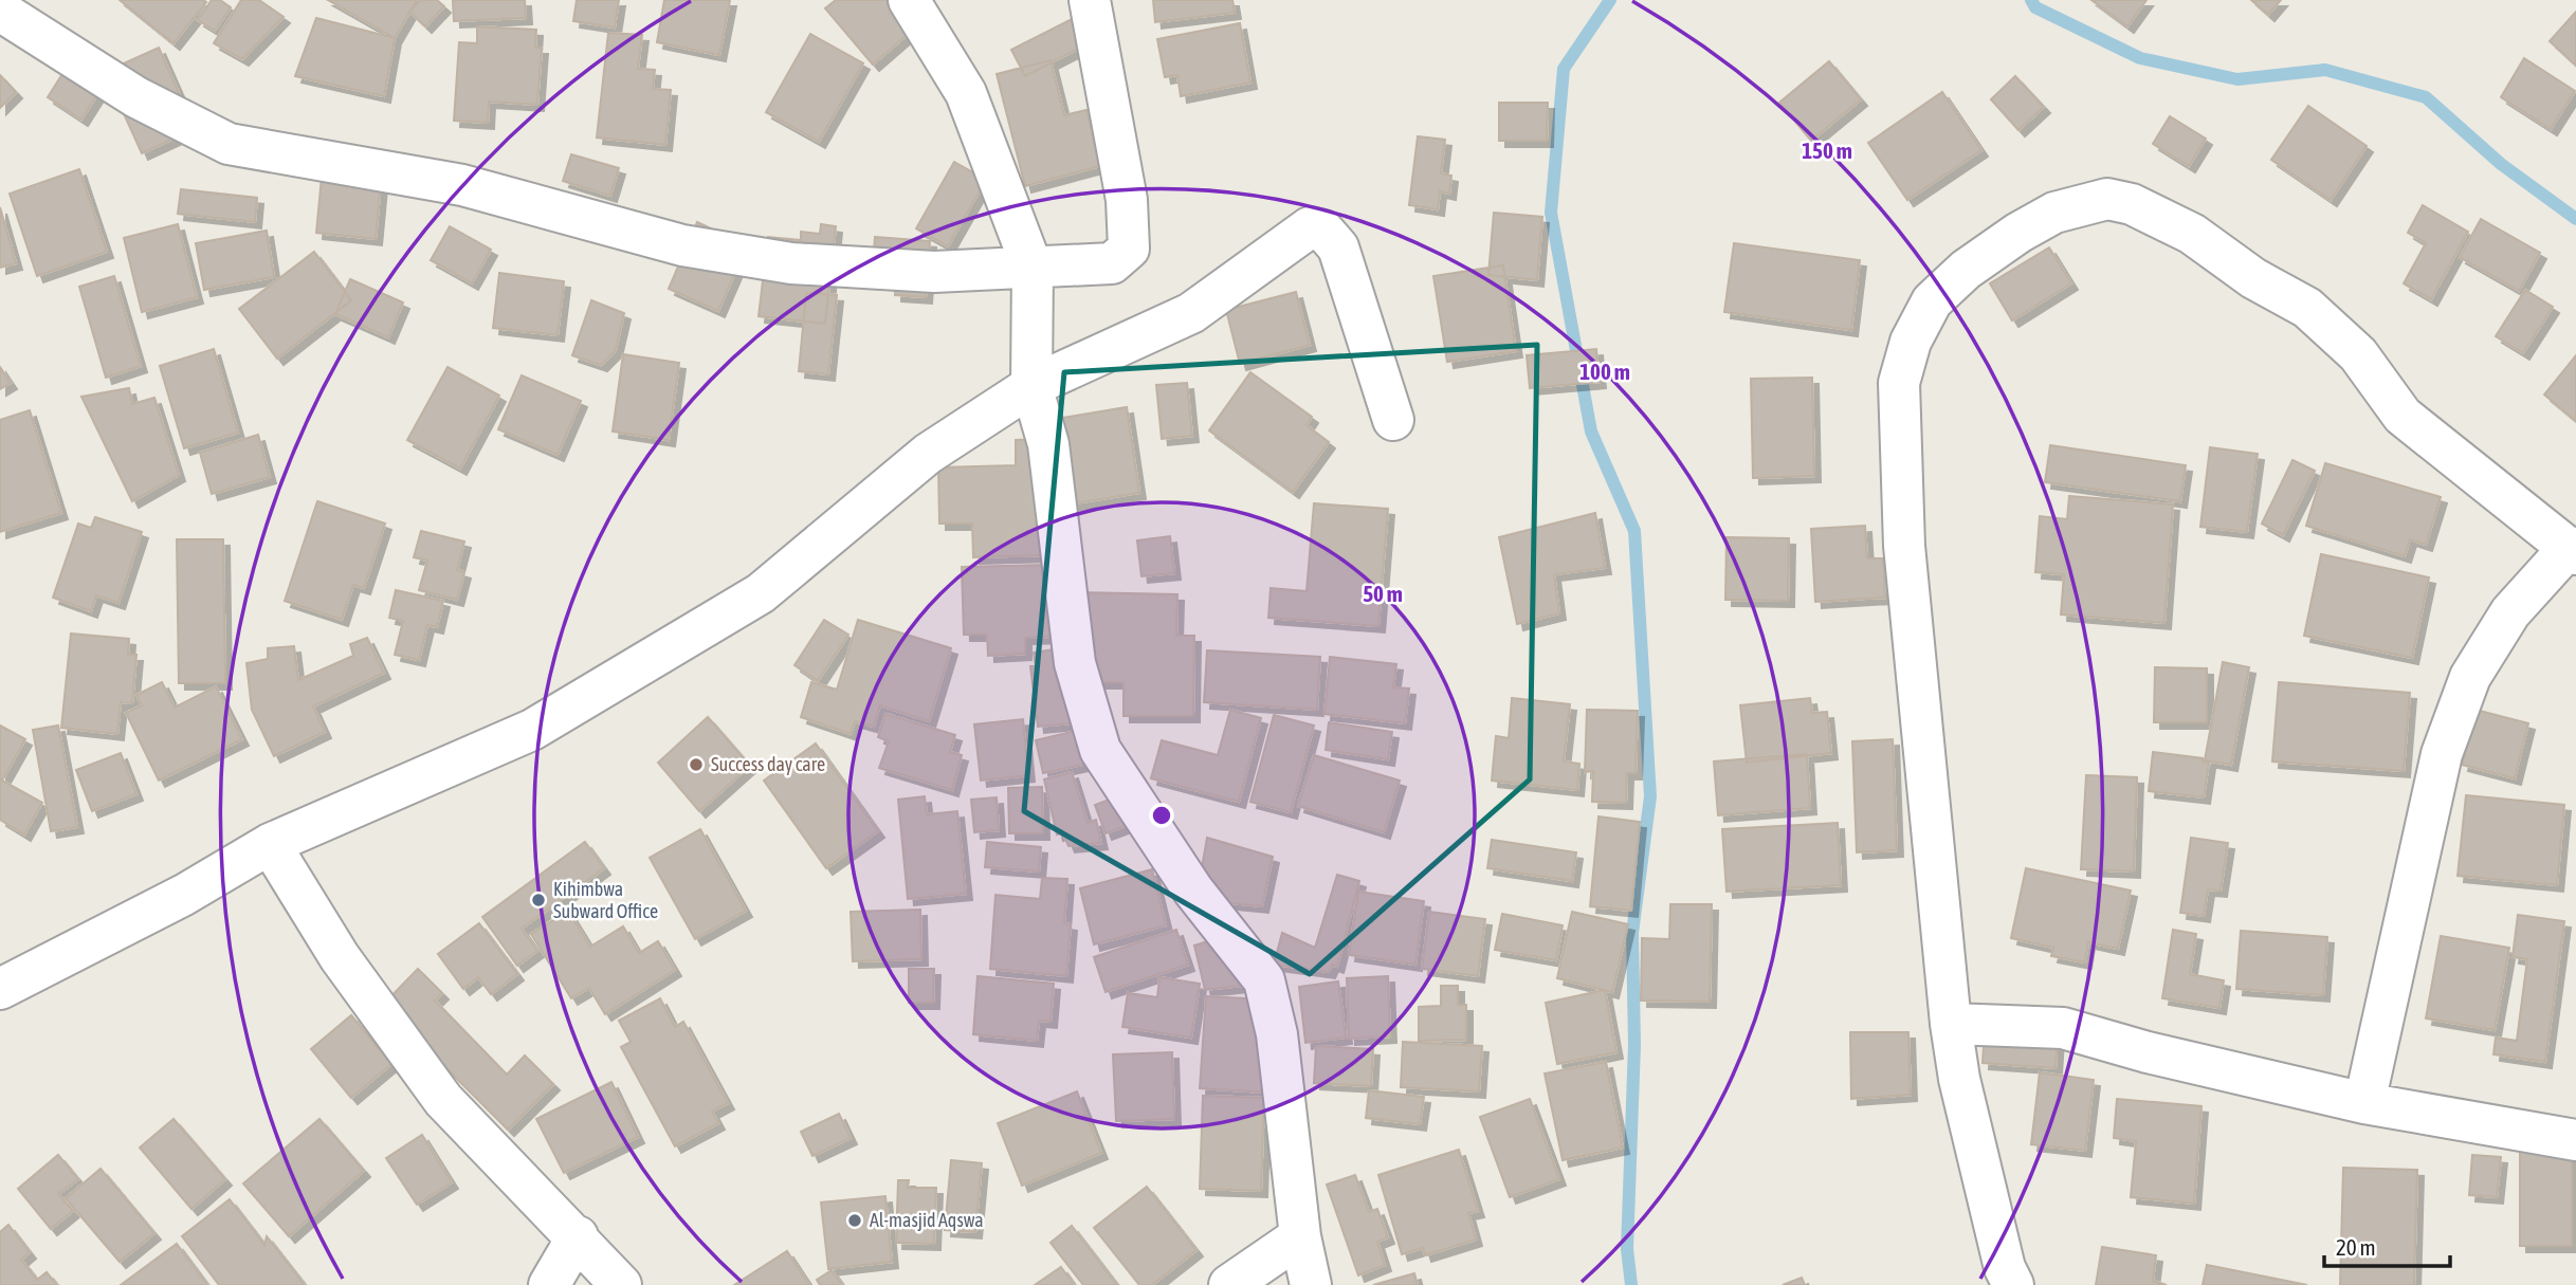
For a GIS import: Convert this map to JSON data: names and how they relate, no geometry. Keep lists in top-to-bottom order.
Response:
{
  "places": ["Success day care", "Kihimbwa Subward Office", "Al-masjid Aqswa"],
  "scale_bar": "20 m",
  "rings": ["150 m", "100 m", "50 m"]
}
